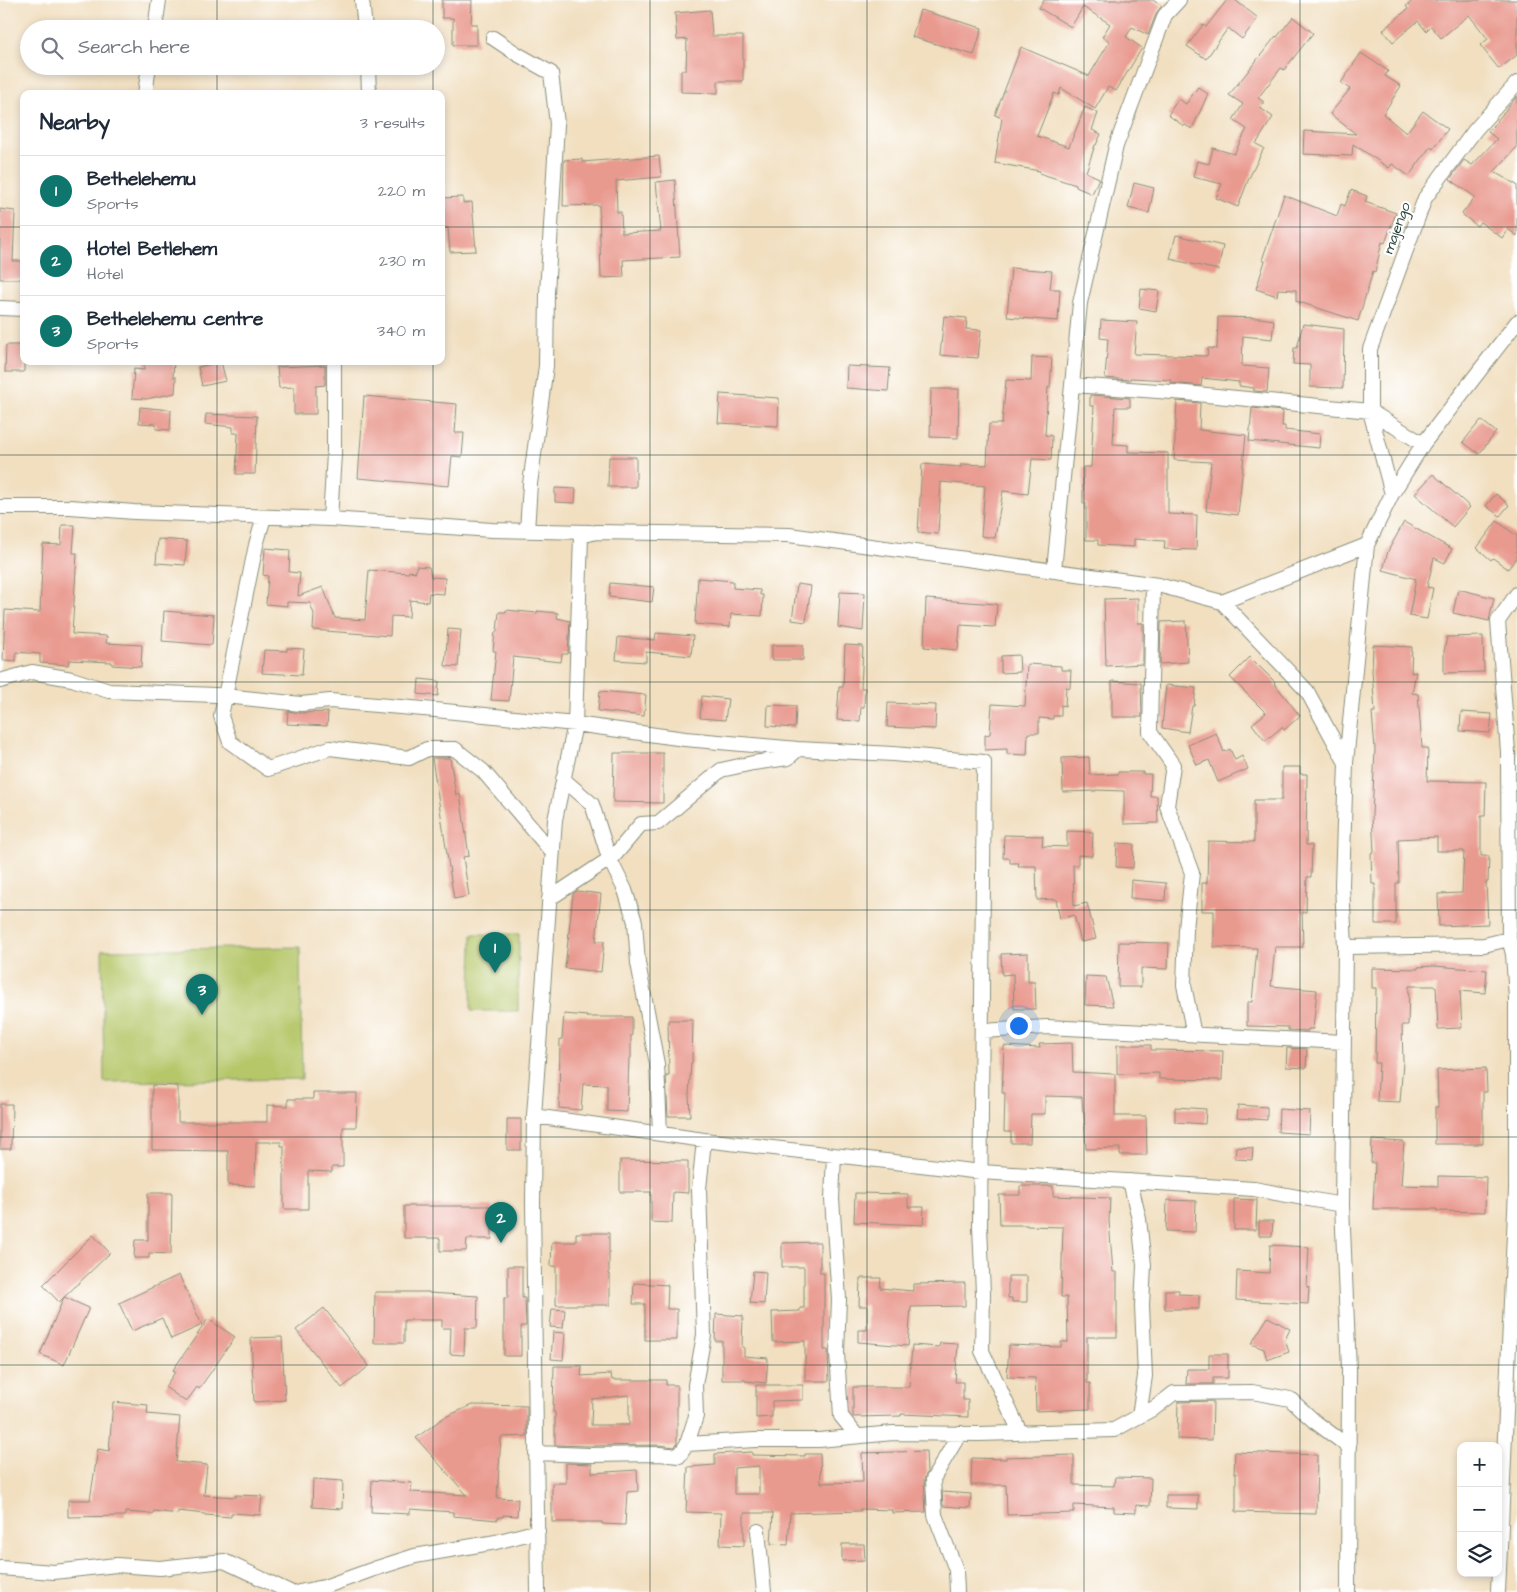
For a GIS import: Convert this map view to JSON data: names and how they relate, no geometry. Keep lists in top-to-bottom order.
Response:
{
  "streets": {
    "street": ["majengo"]
  },
  "page": {
    "search": "Search here",
    "heading": ["Nearby", "3 results"],
    "list": [
      {
        "mark": "1",
        "name": "Bethelehemu",
        "note": "Sports",
        "value": "220 m"
      },
      {
        "mark": "2",
        "name": "Hotel Betlehem",
        "note": "Hotel",
        "value": "230 m"
      },
      {
        "mark": "3",
        "name": "Bethelehemu centre",
        "note": "Sports",
        "value": "340 m"
      }
    ],
    "pins": ["1", "3", "2"],
    "map_buttons": ["+", "−"]
  }
}
